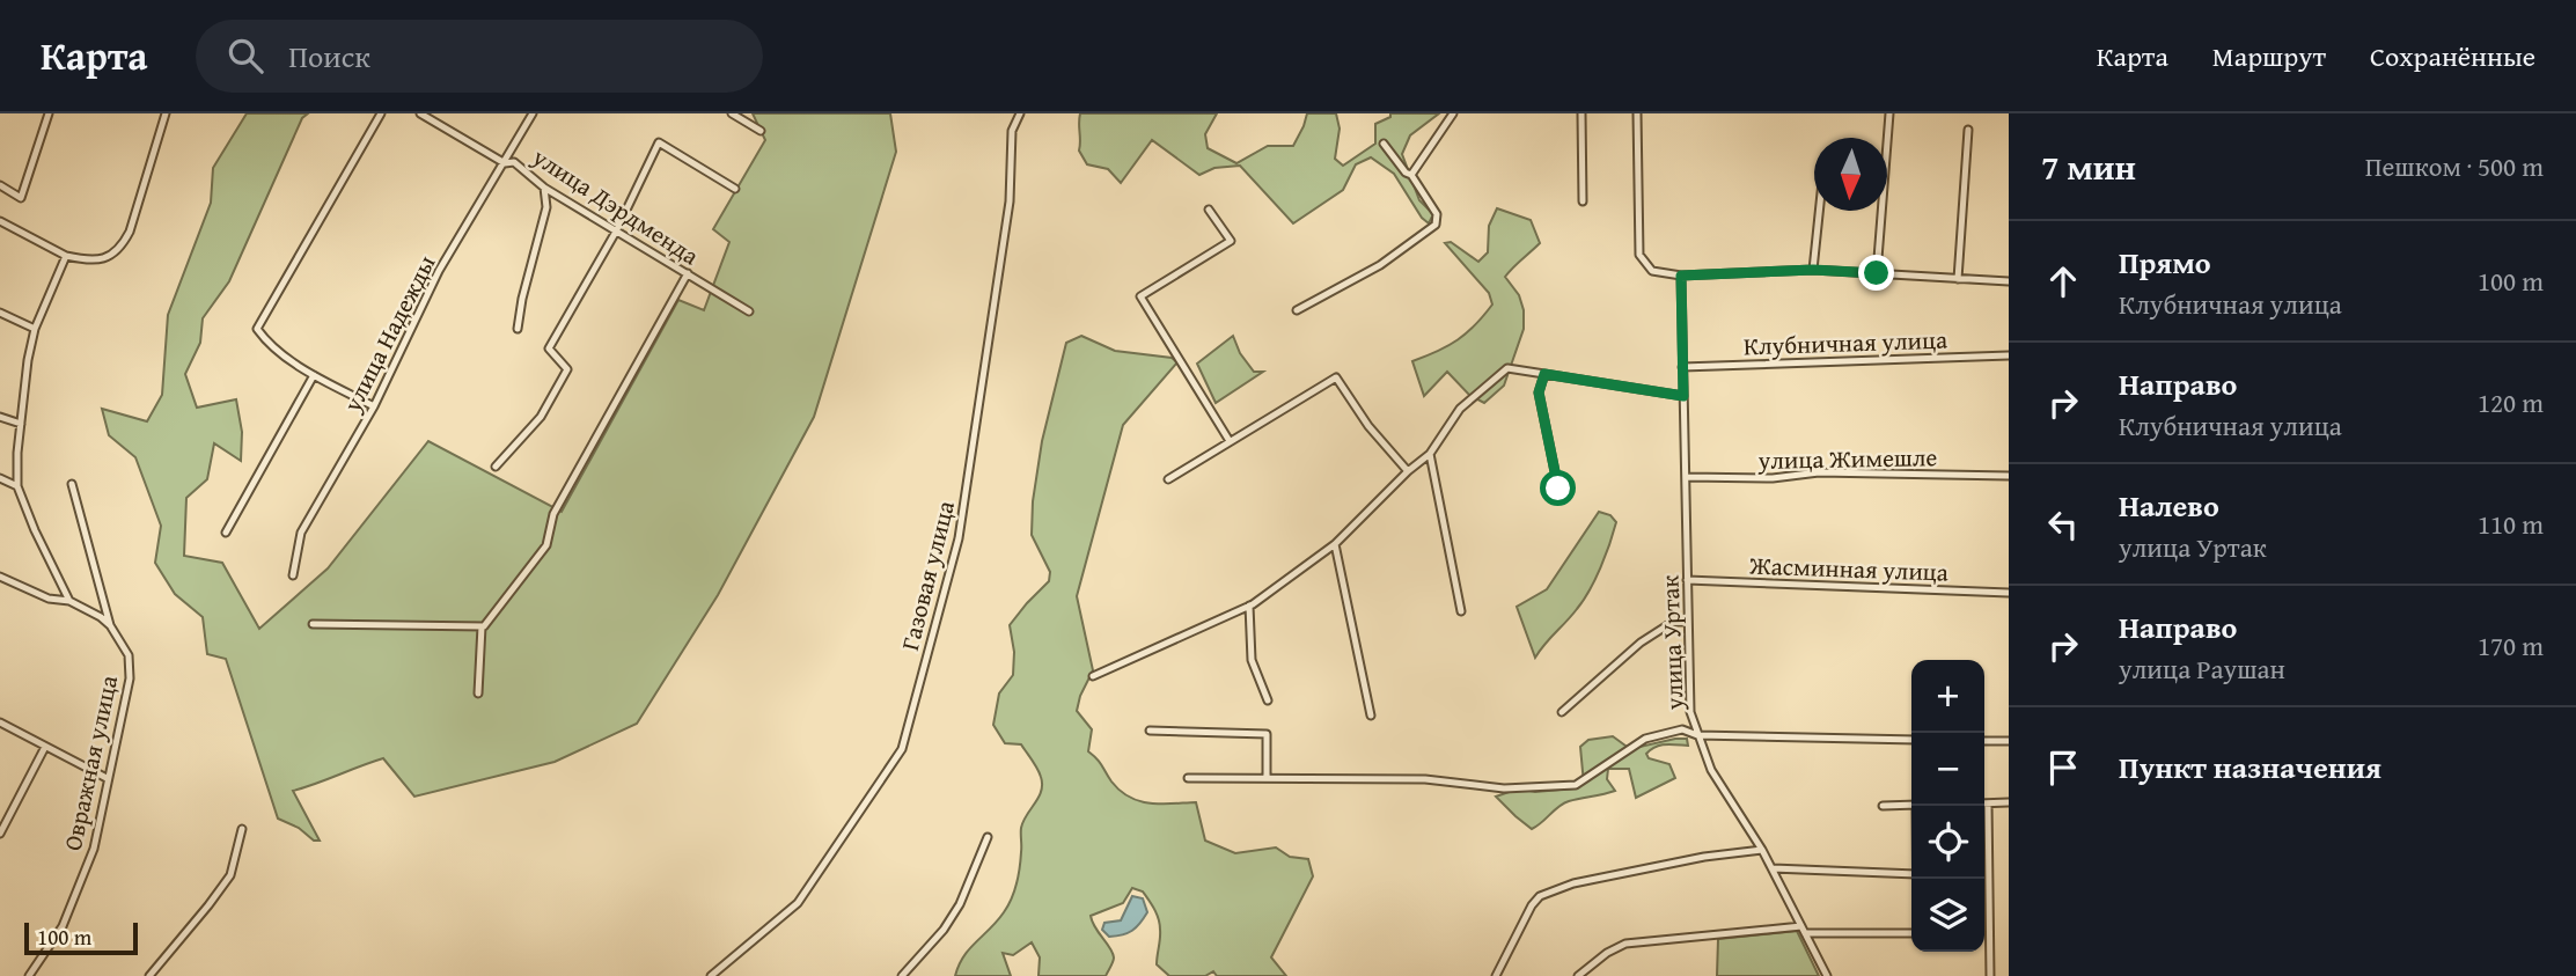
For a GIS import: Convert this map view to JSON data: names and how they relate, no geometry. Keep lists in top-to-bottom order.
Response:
{
  "streets": {
    "street": [
      "улица Дэрдменда",
      "улица Надежды",
      "Клубничная улица",
      "улица Жимешле",
      "Жасминная улица",
      "Газовая улица",
      "улица Уртак",
      "Овражная улица"
    ]
  },
  "crossings": [
    ["улица Дэрдменда", "улица Надежды"],
    ["Клубничная улица", "улица Уртак"],
    ["улица Жимешле", "улица Уртак"],
    ["Жасминная улица", "улица Уртак"]
  ],
  "scale_bar": "100 m",
  "north": "bottom",
  "page": {
    "header": "Карта",
    "search": "Поиск",
    "nav": ["Карта", "Маршрут", "Сохранённые"],
    "heading": ["7 мин", "Пешком · 500 m"],
    "list": [
      ["Прямо", "Клубничная улица", "100 m"],
      ["Направо", "Клубничная улица", "120 m"],
      ["Налево", "улица Уртак", "110 m"],
      ["Направо", "улица Раушан", "170 m"],
      "Пункт назначения"
    ],
    "map_buttons": ["+", "−"],
    "scale": "100 m"
  }
}
